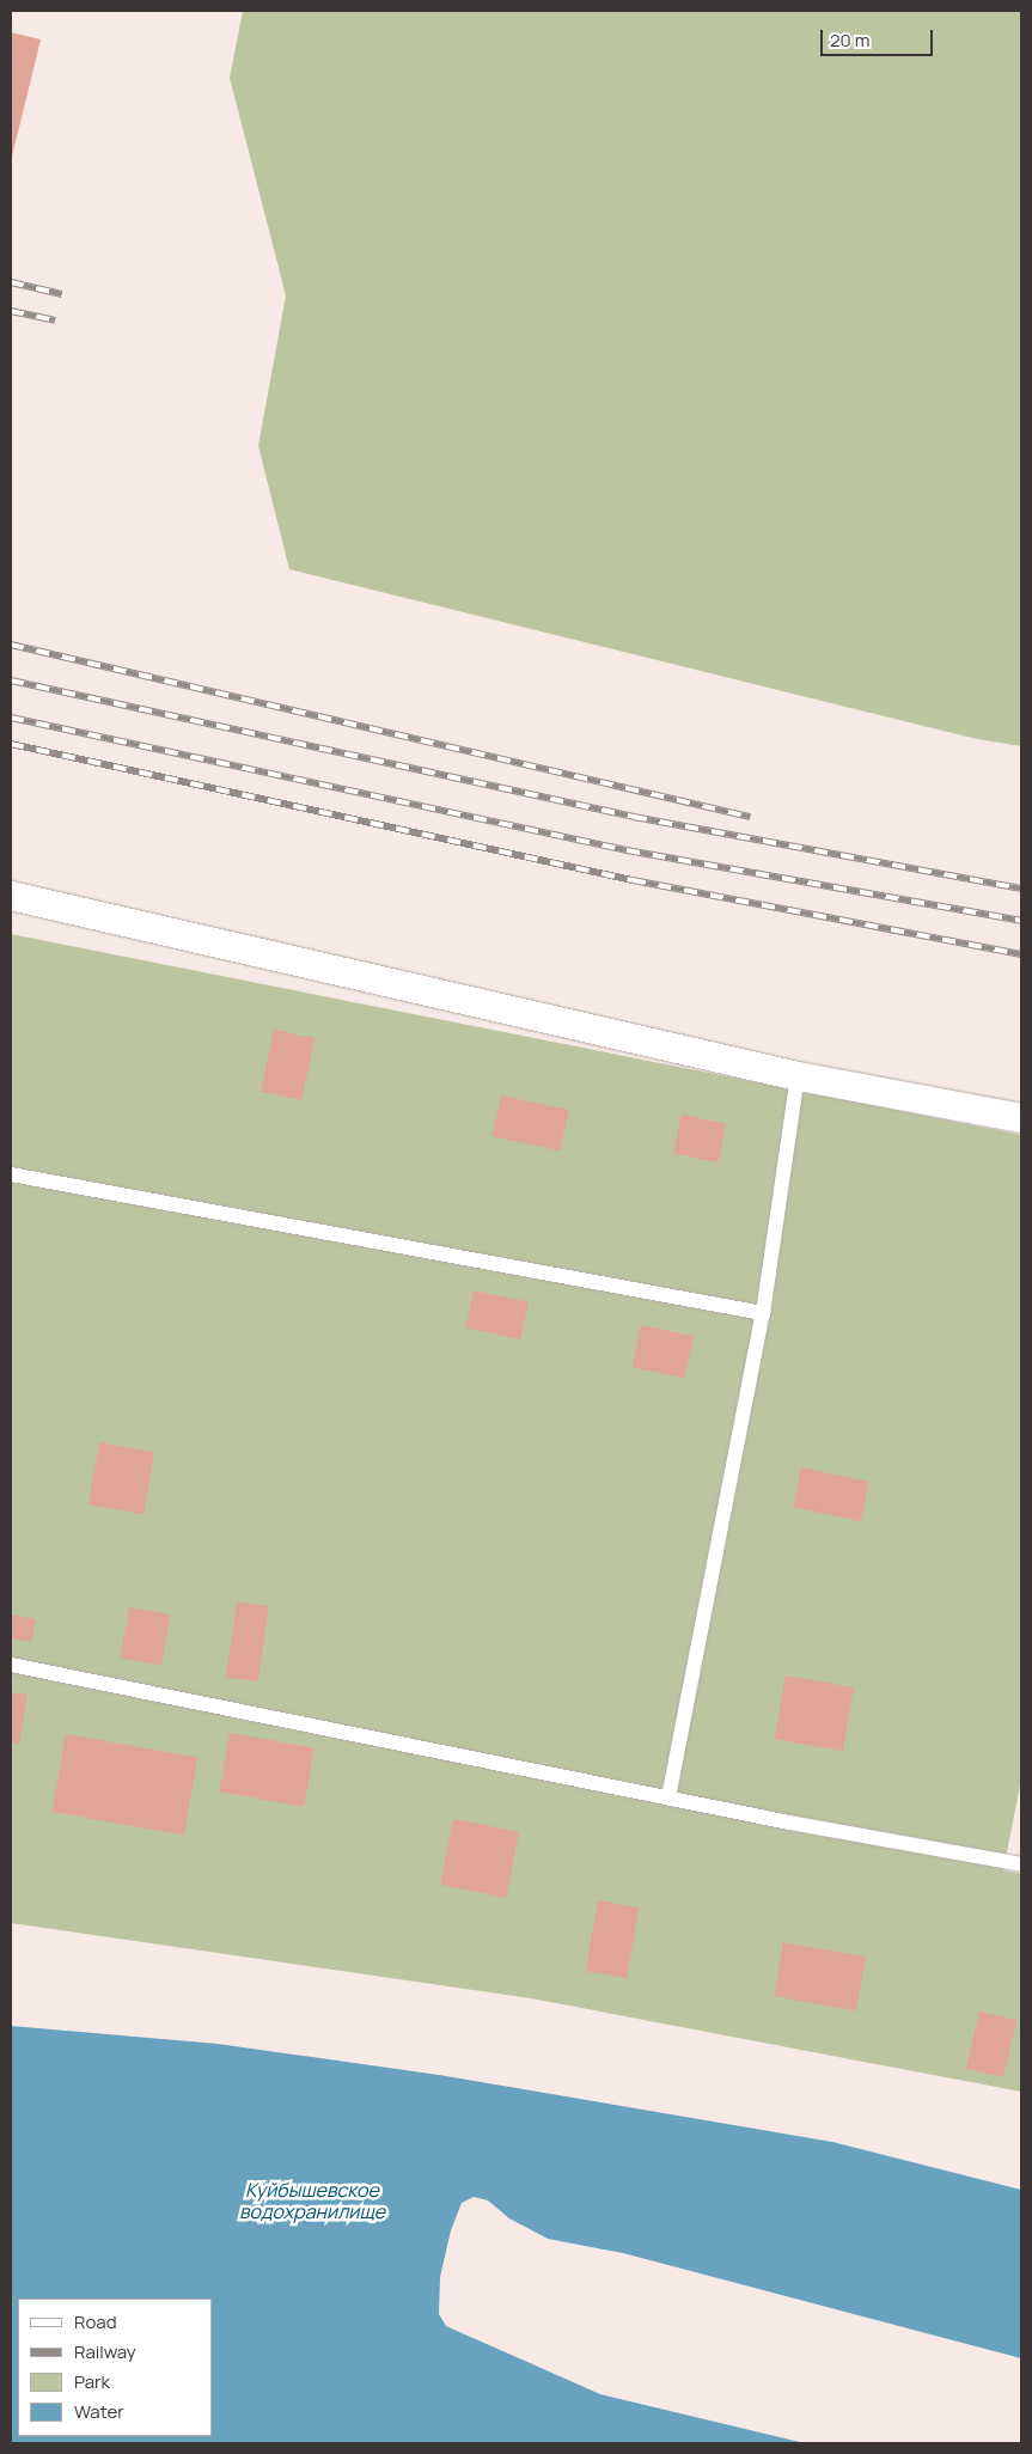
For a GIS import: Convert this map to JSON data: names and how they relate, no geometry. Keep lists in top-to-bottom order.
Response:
{
  "water": ["Куйбышевское водохранилище"],
  "legend": [
    "Road",
    "Railway",
    "Park",
    "Water"
  ],
  "scale_bar": "20 m"
}
